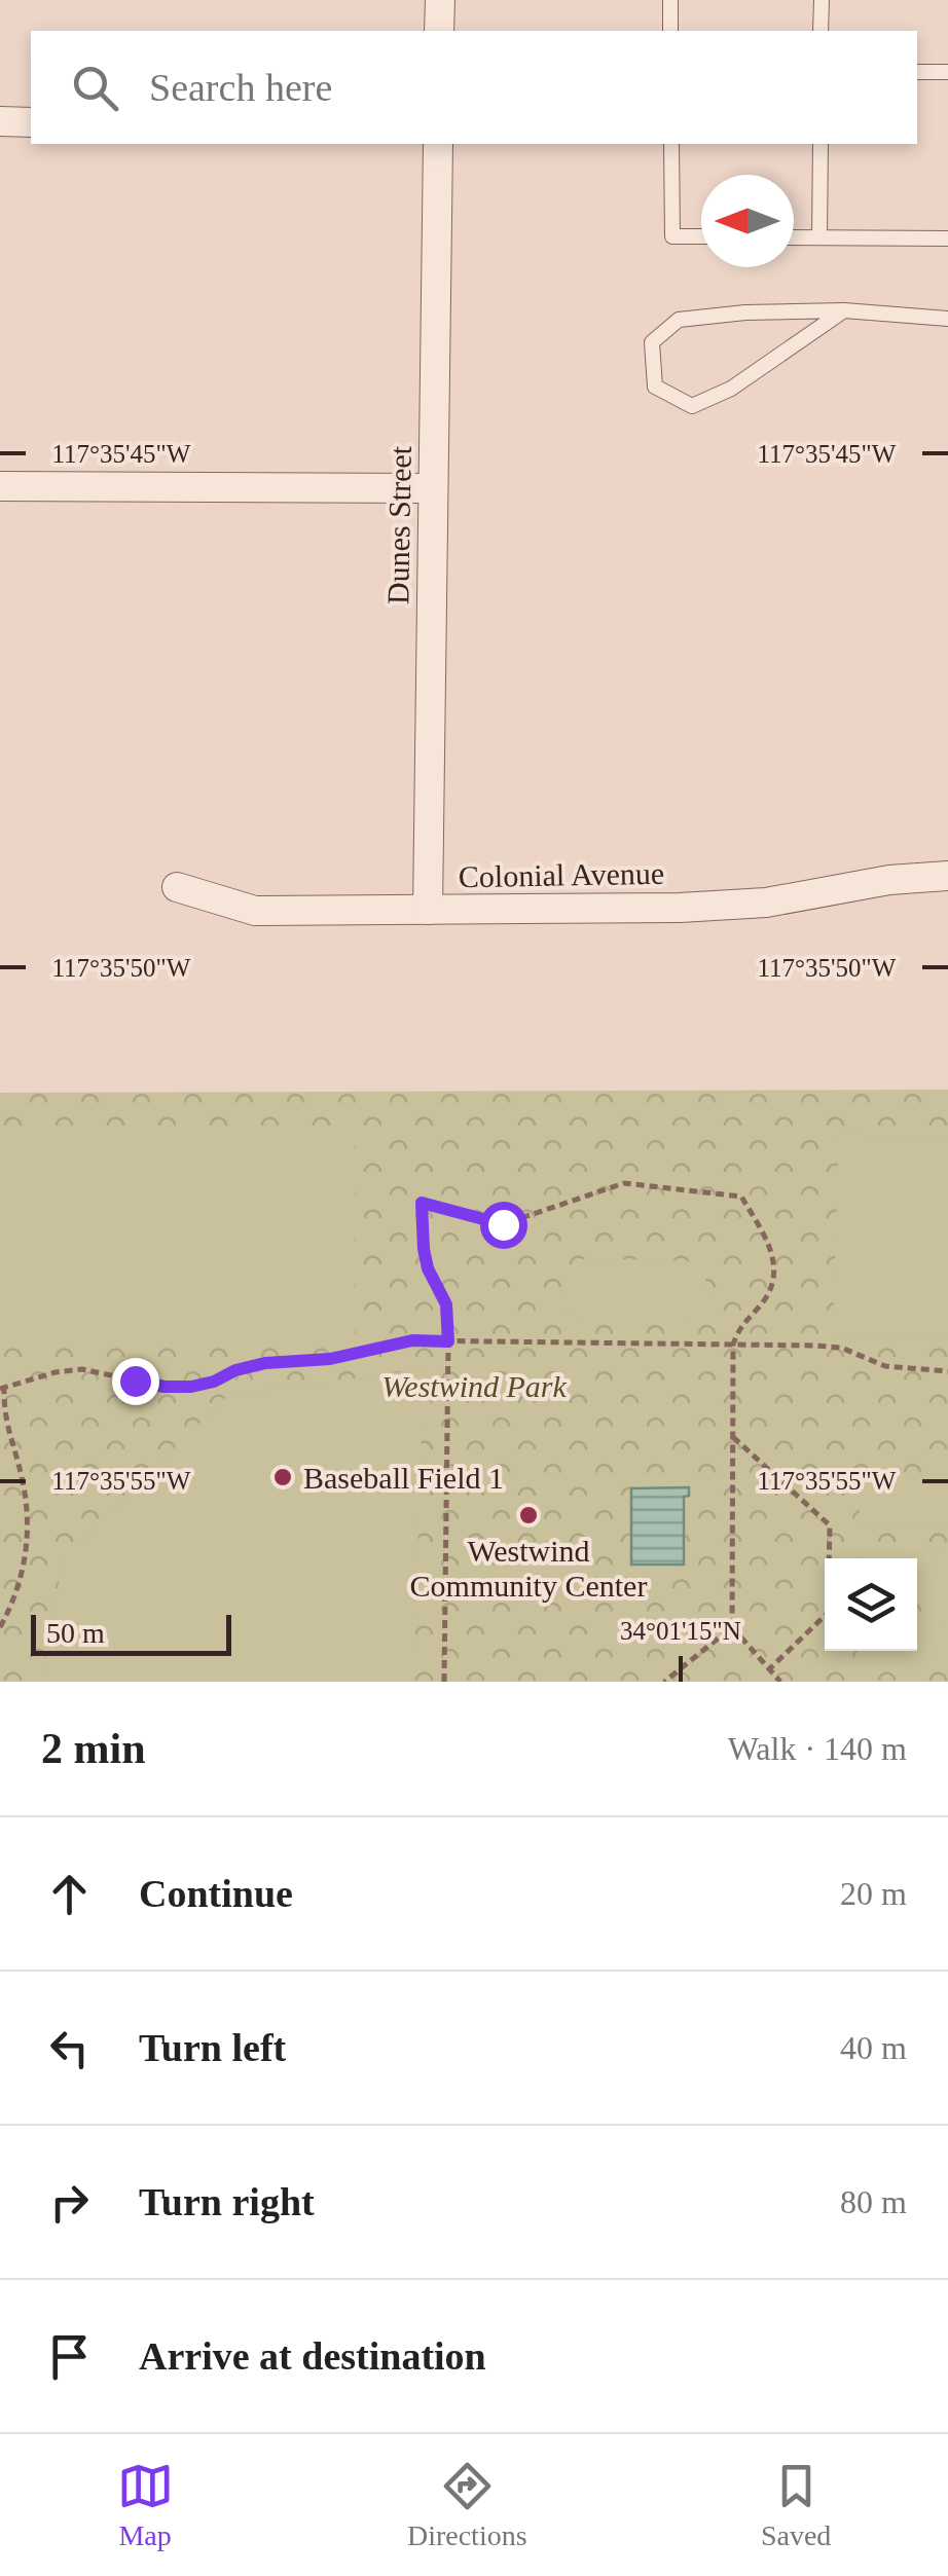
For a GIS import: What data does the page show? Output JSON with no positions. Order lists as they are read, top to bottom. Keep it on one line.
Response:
{"streets":{"street":["Dunes Street","Colonial Avenue"]},"crossings":[["Dunes Street","Colonial Avenue"]],"parks":["Westwind Park"],"places":["Baseball Field 1","Westwind Community Center"],"scale_bar":"50 m","north":"left","page":{"search":"Search here","scale":"50 m","heading":["2 min","Walk · 140 m"],"list":[["Continue","20 m"],["Turn left","40 m"],["Turn right","80 m"],"Arrive at destination"],"nav":["Map","Directions","Saved"]},"coordinates":["117°35'45\"W","117°35'50\"W","117°35'55\"W","34°01'15\"N"]}
